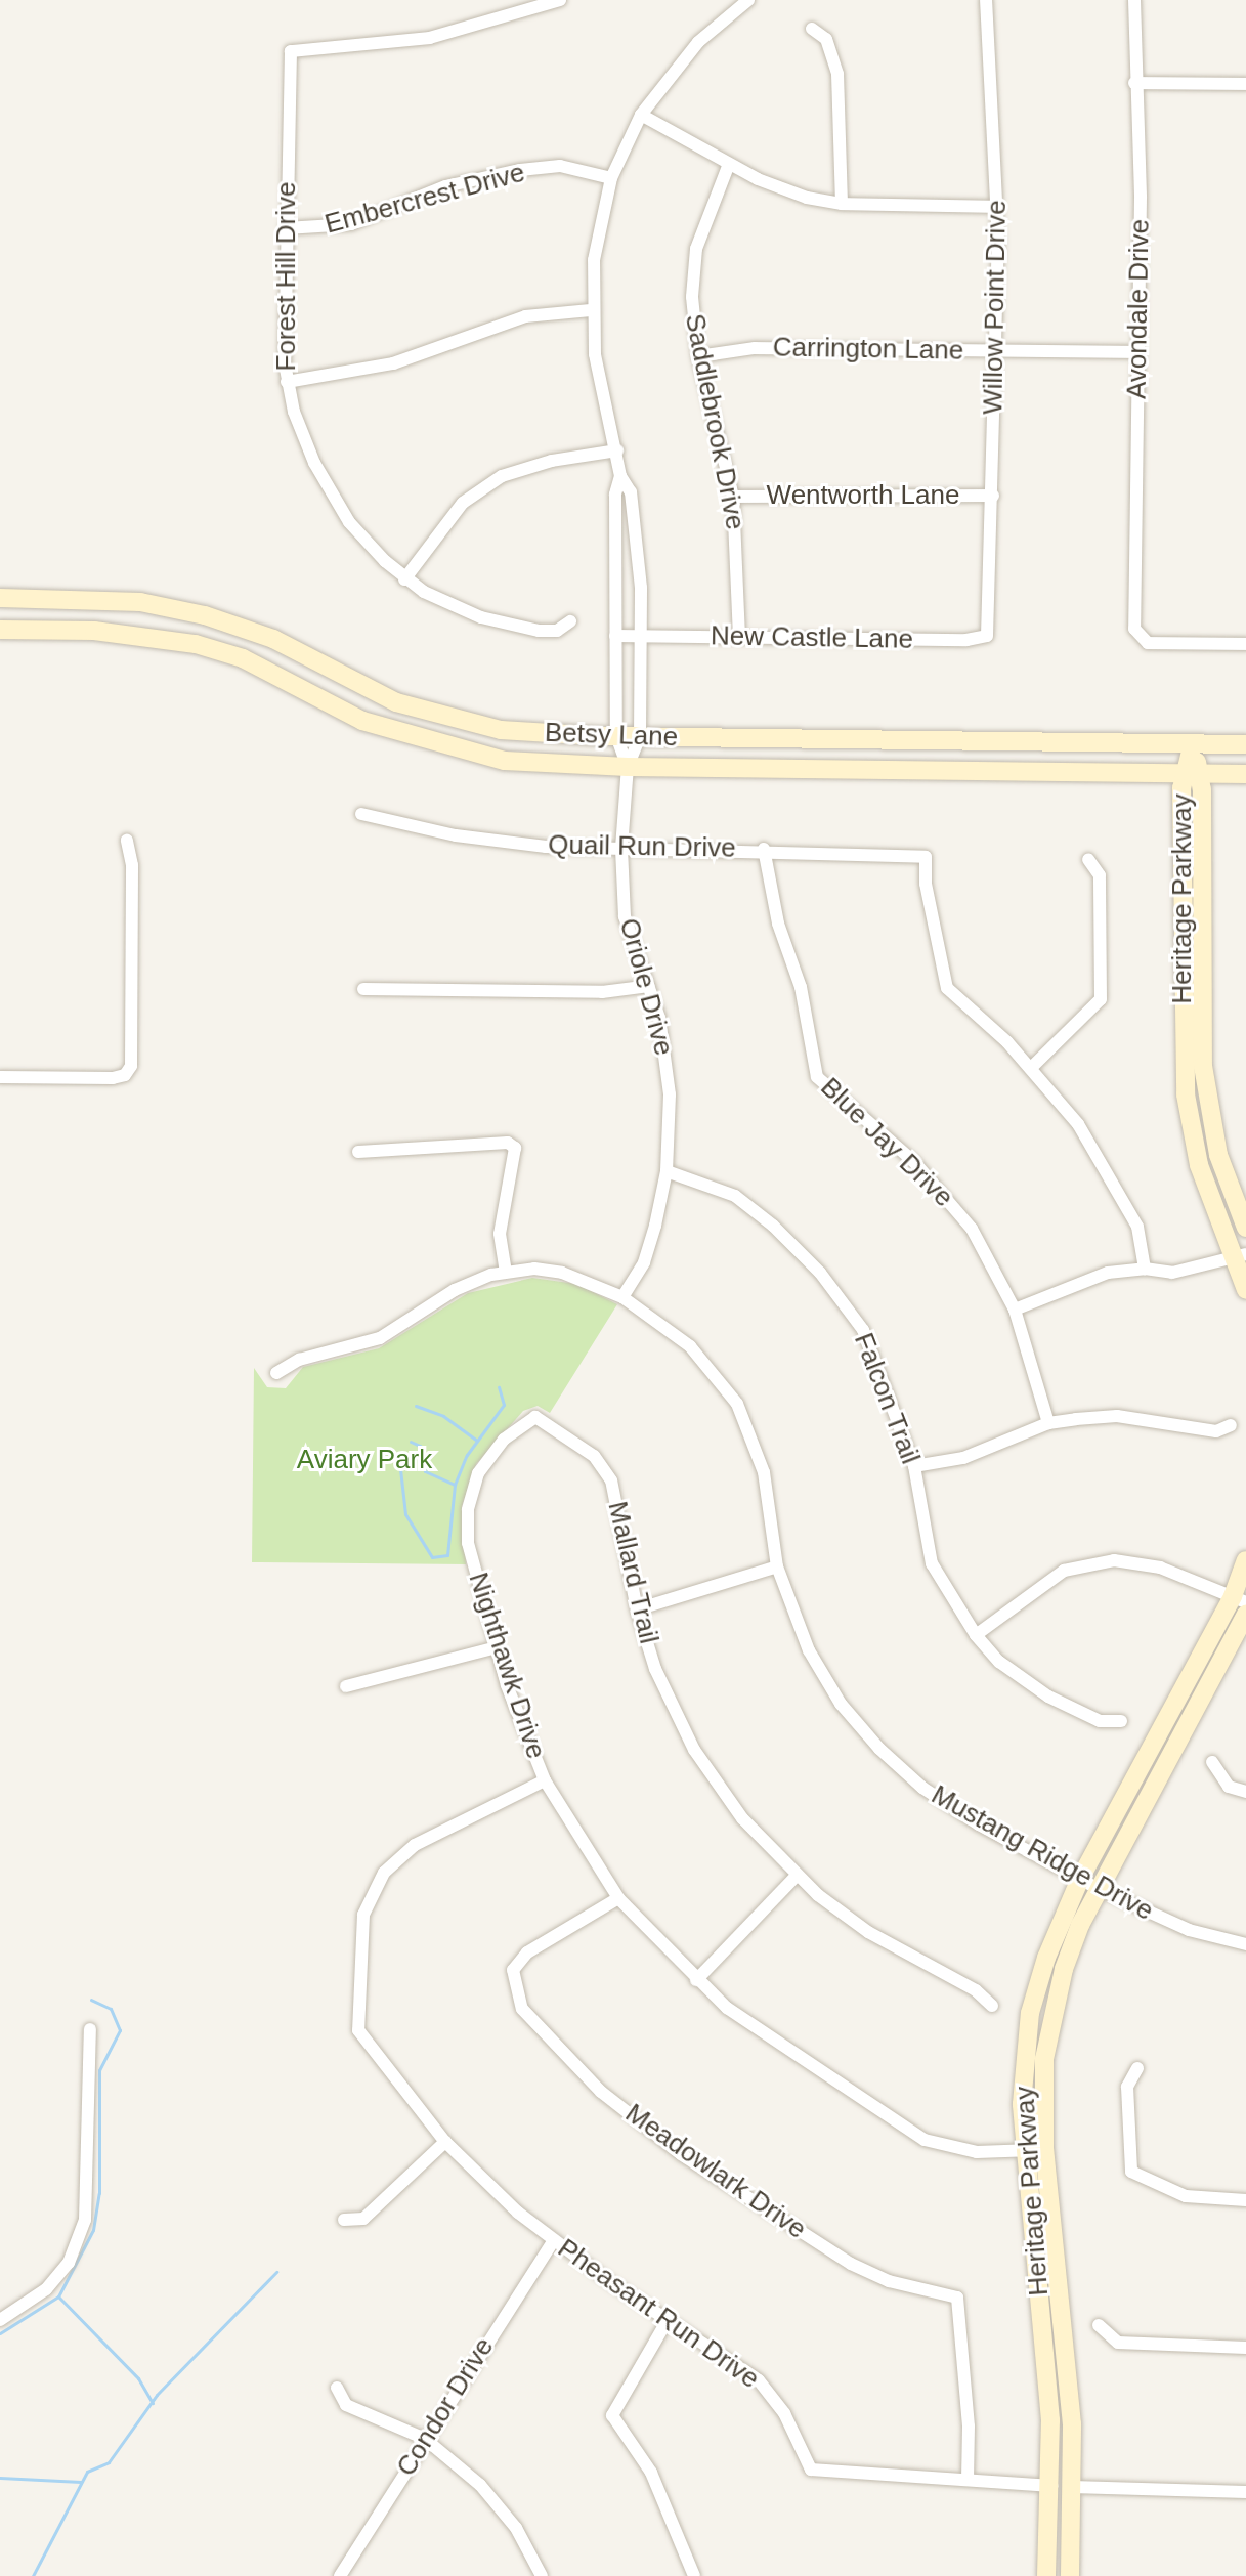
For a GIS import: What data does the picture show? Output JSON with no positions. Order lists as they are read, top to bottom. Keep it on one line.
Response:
{"streets":{"main road":["Betsy Lane","Heritage Parkway"],"street":["Embercrest Drive","Forest Hill Drive","Willow Point Drive","Avondale Drive","Carrington Lane","Saddlebrook Drive","Wentworth Lane","New Castle Lane","Quail Run Drive","Oriole Drive","Blue Jay Drive","Falcon Trail","Mallard Trail","Nighthawk Drive","Mustang Ridge Drive","Meadowlark Drive","Pheasant Run Drive","Condor Drive"]},"crossings":[["Embercrest Drive","Forest Hill Drive"],["Embercrest Drive","Oriole Drive"],["Willow Point Drive","Carrington Lane"],["Willow Point Drive","Wentworth Lane"],["Willow Point Drive","New Castle Lane"],["Avondale Drive","Carrington Lane"],["Carrington Lane","Saddlebrook Drive"],["Saddlebrook Drive","Wentworth Lane"],["Saddlebrook Drive","New Castle Lane"],["New Castle Lane","Oriole Drive"],["Betsy Lane","Heritage Parkway"],["Betsy Lane","Oriole Drive"],["Quail Run Drive","Oriole Drive"],["Quail Run Drive","Blue Jay Drive"],["Heritage Parkway","Nighthawk Drive"],["Heritage Parkway","Mustang Ridge Drive"],["Heritage Parkway","Pheasant Run Drive"],["Oriole Drive","Falcon Trail"],["Oriole Drive","Mustang Ridge Drive"],["Mallard Trail","Nighthawk Drive"],["Nighthawk Drive","Meadowlark Drive"],["Nighthawk Drive","Pheasant Run Drive"],["Meadowlark Drive","Pheasant Run Drive"],["Pheasant Run Drive","Condor Drive"]],"parks":["Aviary Park"]}
